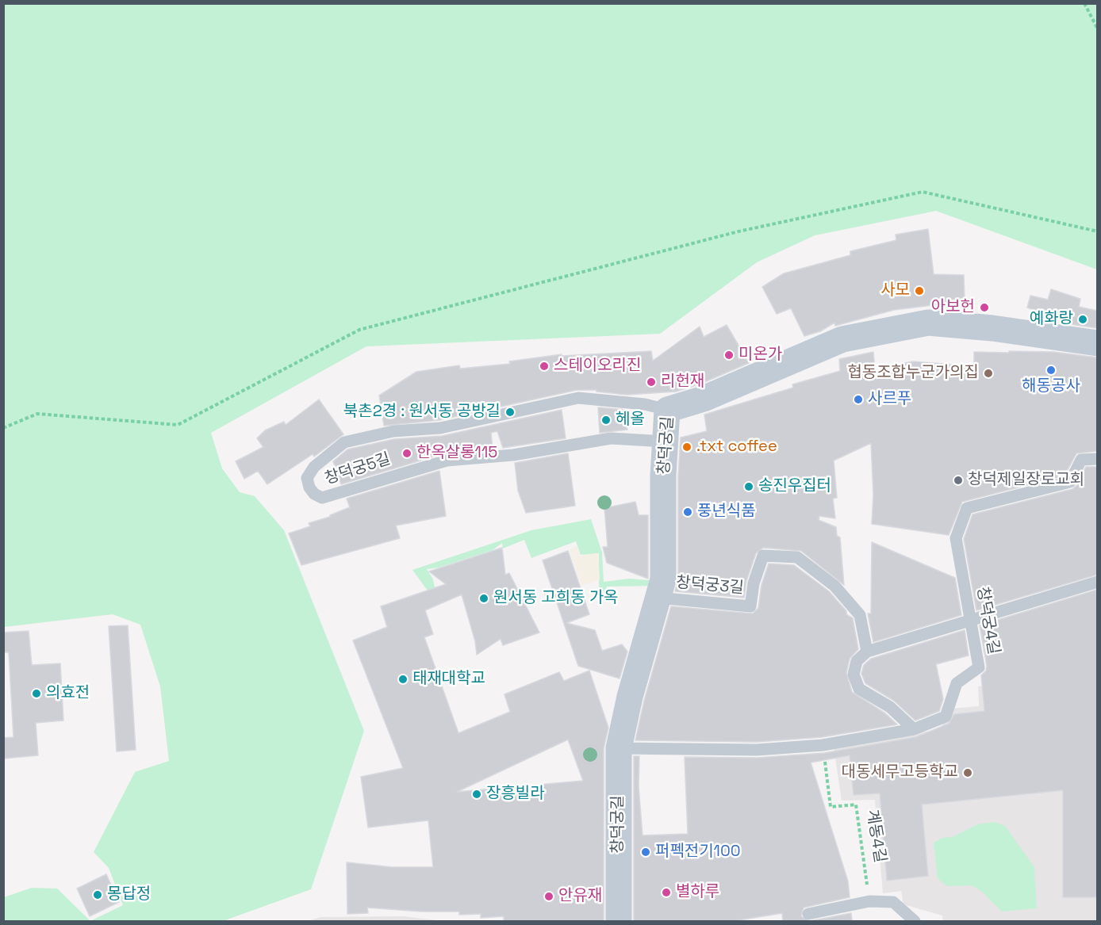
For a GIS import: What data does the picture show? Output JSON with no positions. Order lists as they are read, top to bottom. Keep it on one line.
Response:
{"streets":{"street":["창덕궁길"],"lane":["창덕궁5길","창덕궁3길","창덕궁4길"],"path":["계동4길"]},"crossings":[["창덕궁길","창덕궁5길"],["창덕궁길","창덕궁3길"],["창덕궁길","창덕궁4길"],["창덕궁4길","계동4길"]],"places":["사모","아보헌","예화랑","미온가","스테이오리진","해동공사","협동조합누군가의집","리헌재","사르푸","북촌2경 : 원서동 공방길","헤올",".txt coffee","한옥살롱115","창덕제일장로교회","송진우집터","풍년식품","원서동 고희동 가옥","태재대학교","의효전","대동세무고등학교","장흥빌라","퍼펙전기100","별하루","몽답정","안유재"]}
